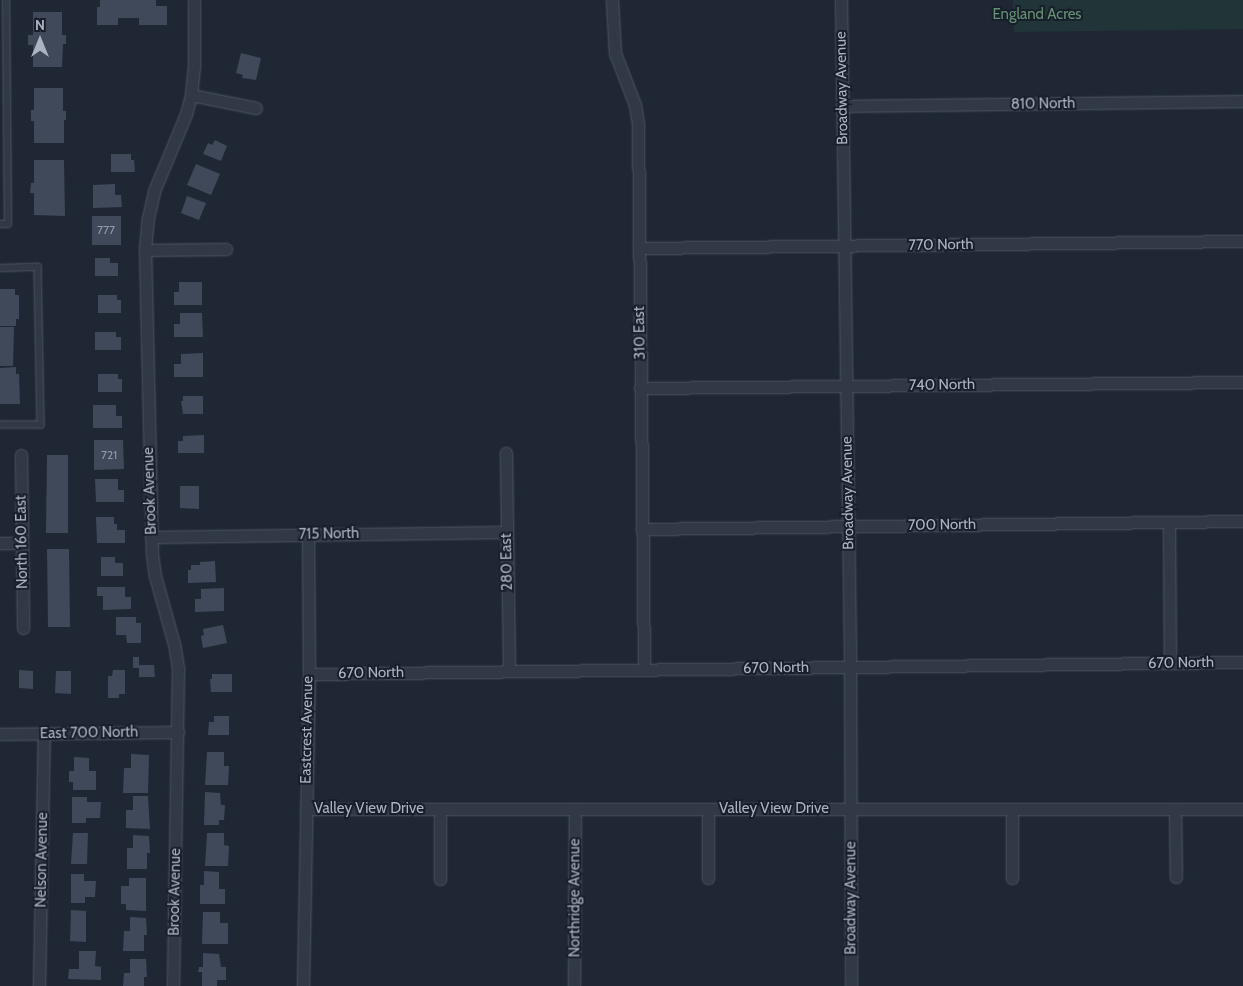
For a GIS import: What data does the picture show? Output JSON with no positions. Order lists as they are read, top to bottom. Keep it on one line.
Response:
{"streets":{"street":["Broadway Avenue","810 North","770 North","310 East","740 North","Brook Avenue","700 North","715 North","North 160 East","280 East","670 North","Eastcrest Avenue","East 700 North","Valley View Drive","Nelson Avenue","Northridge Avenue"]},"crossings":[["Broadway Avenue","810 North"],["Broadway Avenue","770 North"],["Broadway Avenue","740 North"],["Broadway Avenue","700 North"],["Broadway Avenue","670 North"],["Broadway Avenue","Valley View Drive"],["770 North","310 East"],["310 East","740 North"],["310 East","700 North"],["310 East","670 North"],["Brook Avenue","715 North"],["Brook Avenue","East 700 North"],["715 North","280 East"],["715 North","Eastcrest Avenue"],["280 East","670 North"],["670 North","Eastcrest Avenue"],["Eastcrest Avenue","Valley View Drive"],["East 700 North","Nelson Avenue"],["Valley View Drive","Northridge Avenue"]],"parks":["England Acres"],"house_numbers":["777","721"],"north":"top"}
